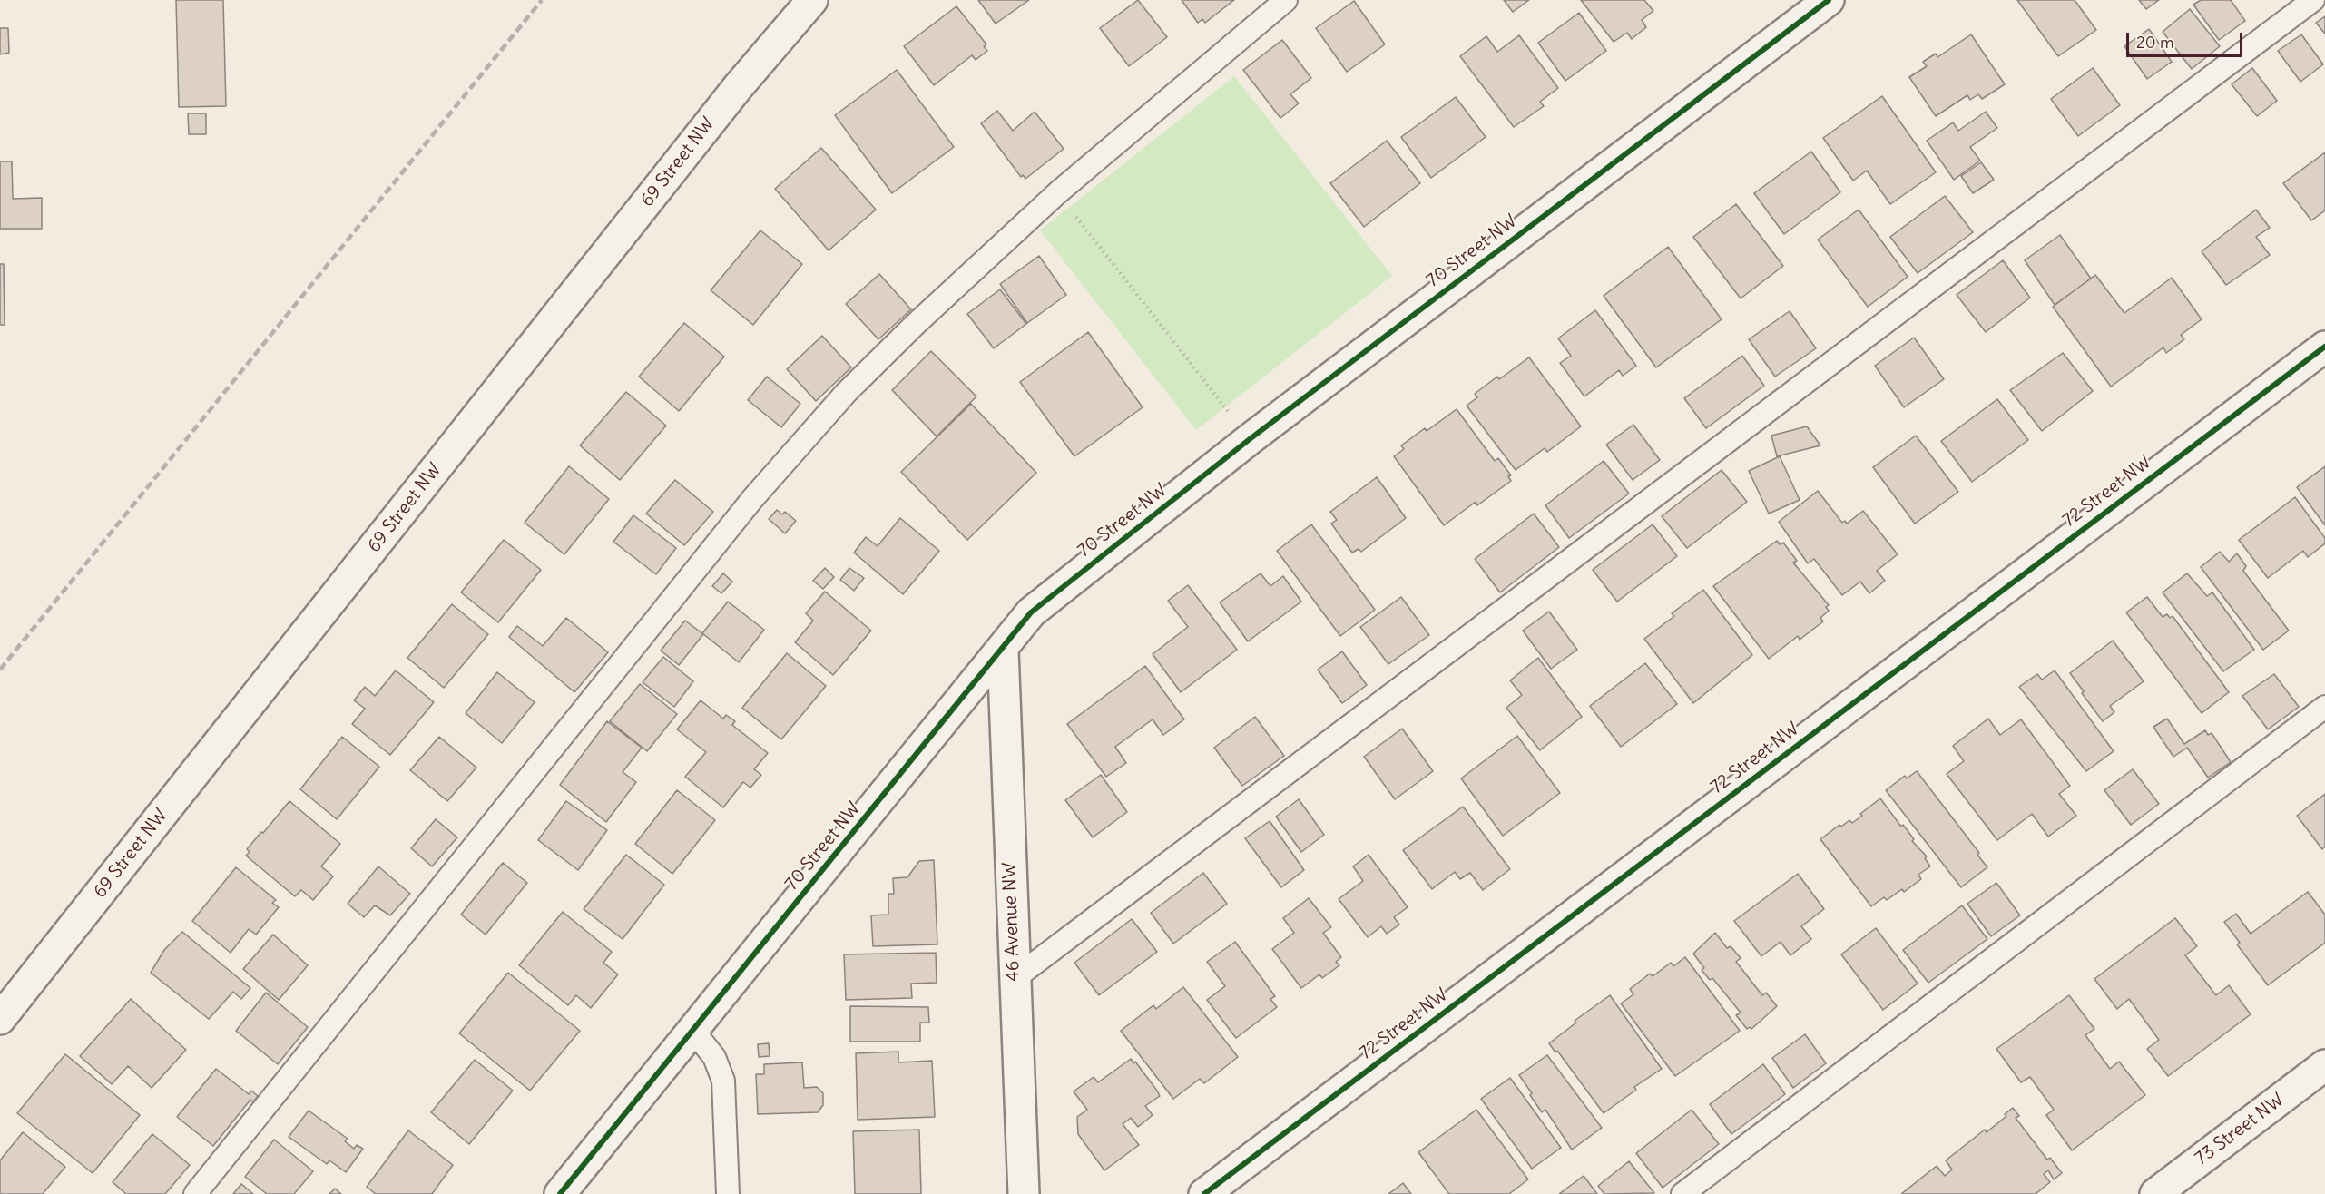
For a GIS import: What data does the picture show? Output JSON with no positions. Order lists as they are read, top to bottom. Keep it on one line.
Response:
{"streets":{"street":["69 Street NW","70 Street NW","72 Street NW","46 Avenue NW","73 Street NW"]},"crossings":[["70 Street NW","46 Avenue NW"]],"scale_bar":"20 m"}
